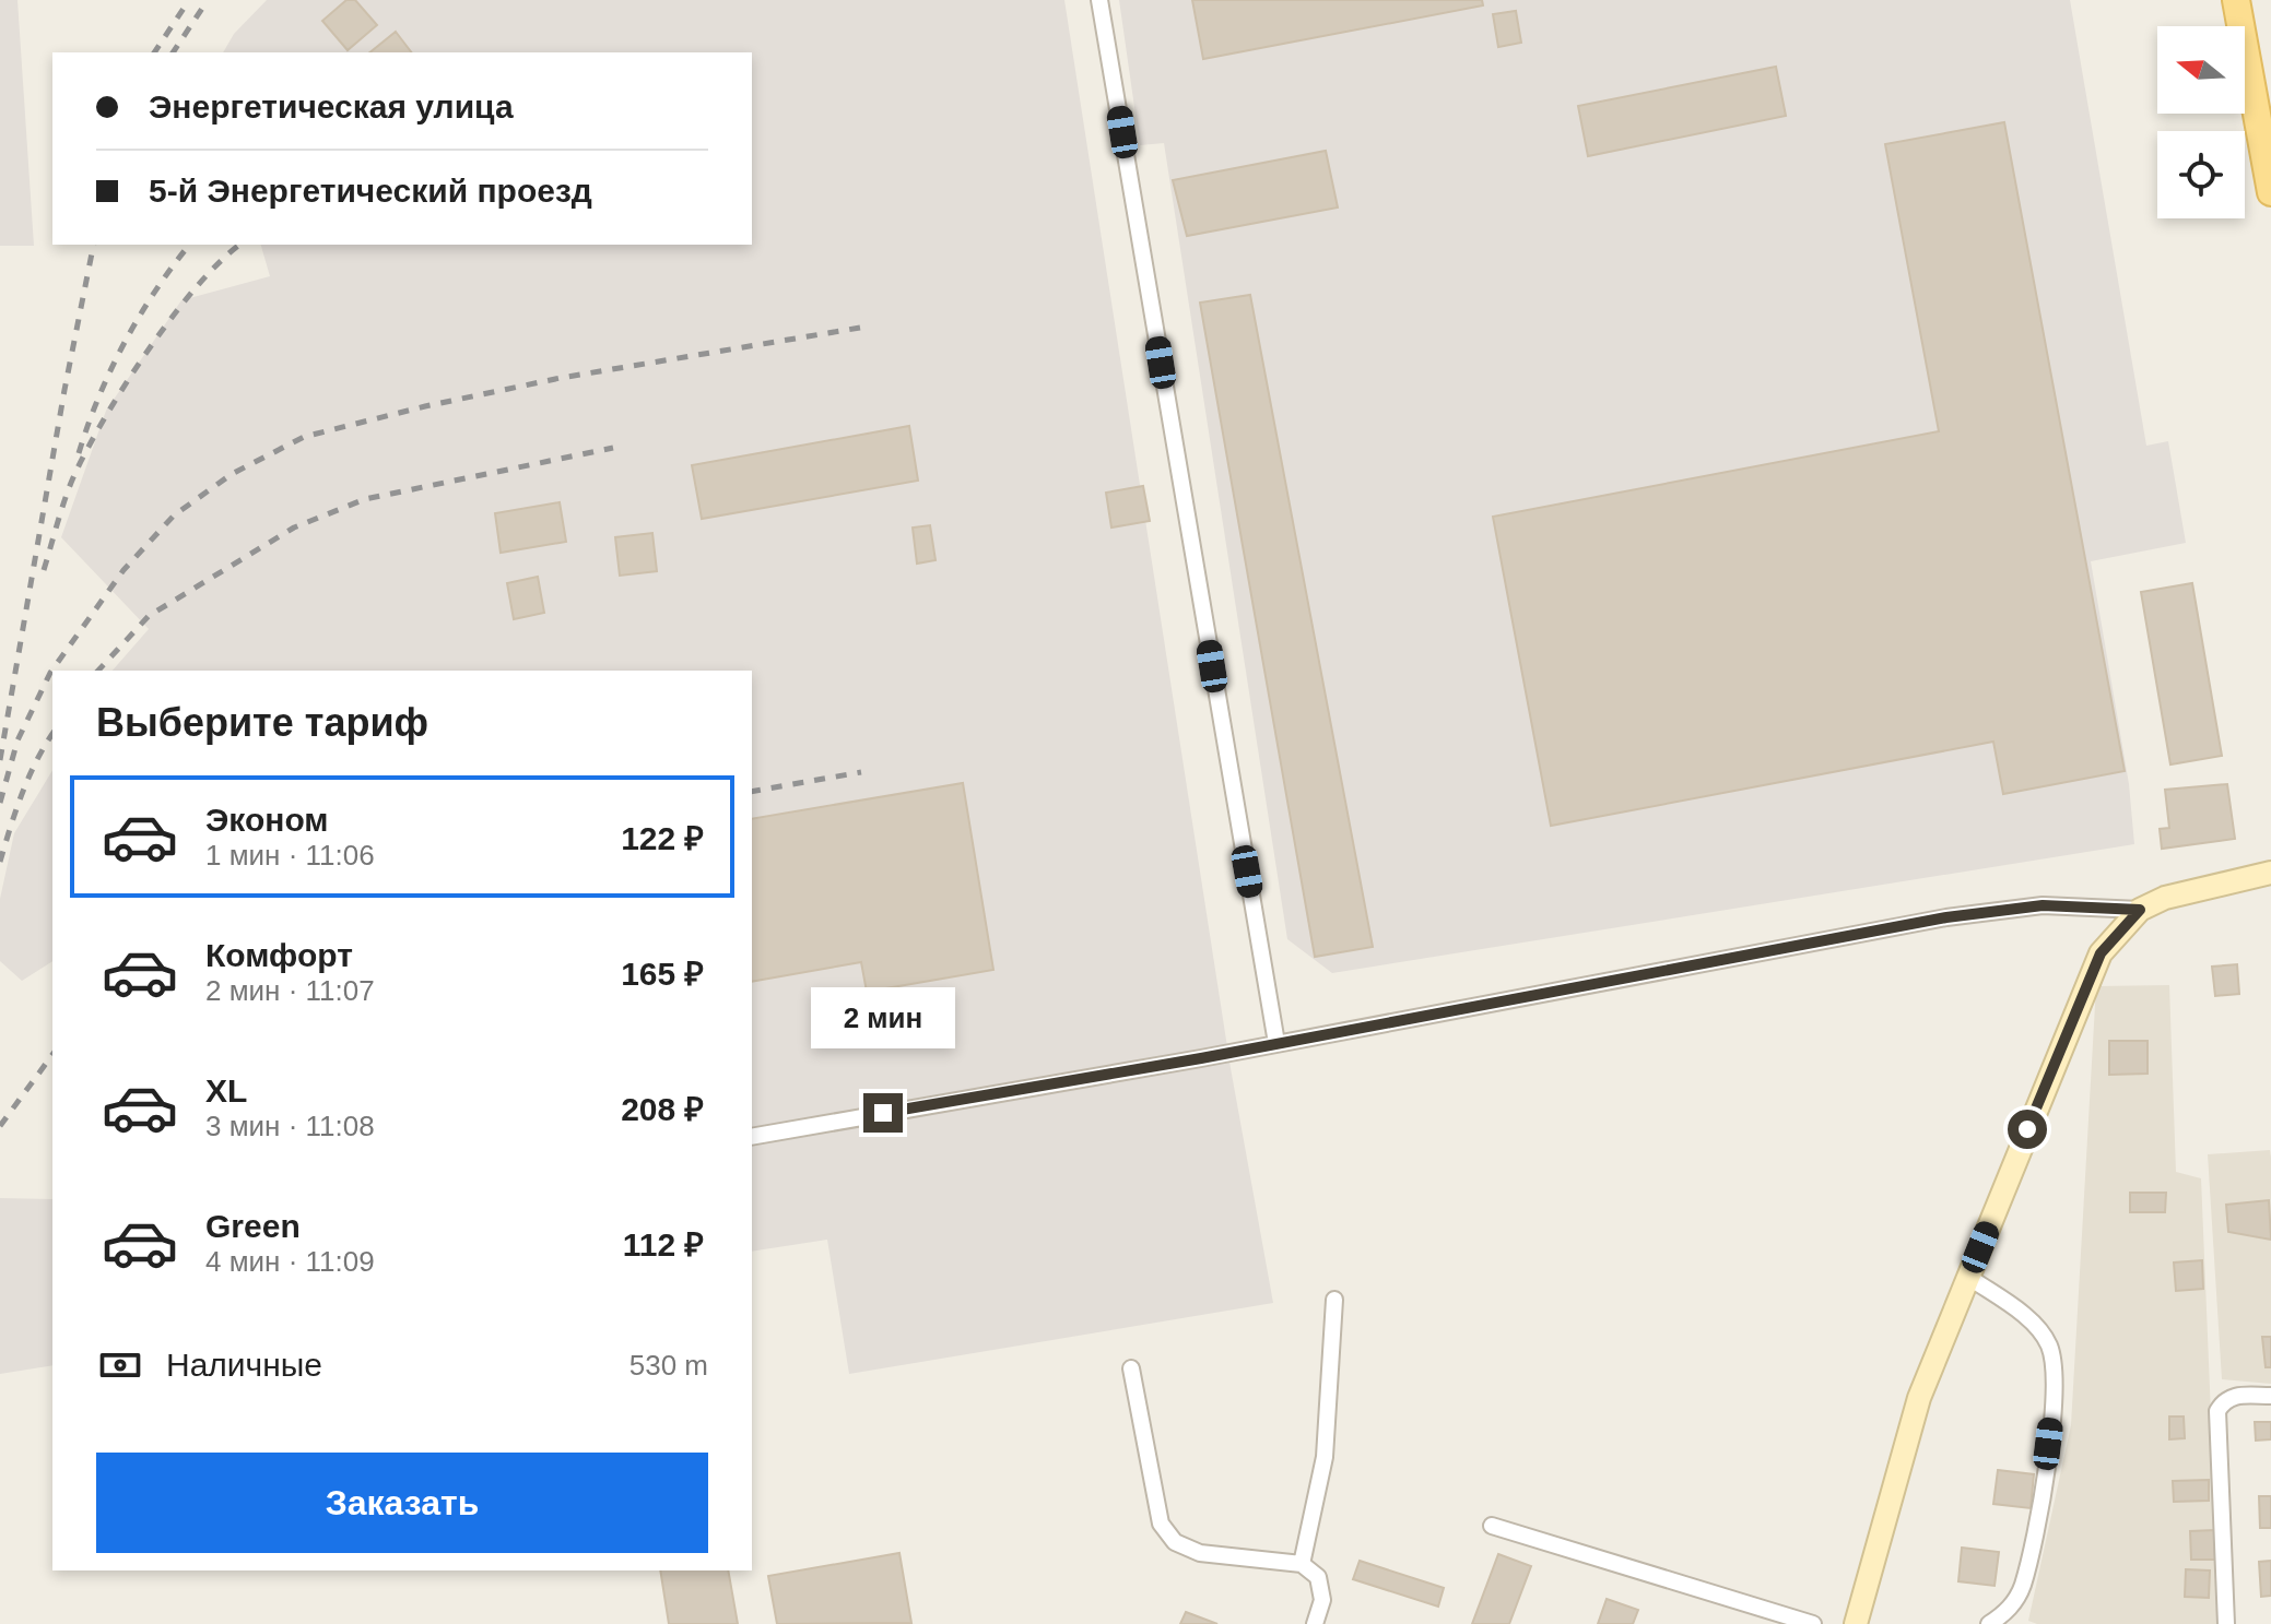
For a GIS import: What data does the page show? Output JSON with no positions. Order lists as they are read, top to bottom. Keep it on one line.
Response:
{"north":"left","page":{"banner":["Энергетическая улица","5-й Энергетический проезд"],"heading":"Выберите тариф","list":[{"name":"Эконом","note":"1 мин · 11:06","value":"122 ₽"},{"name":"Комфорт","note":"2 мин · 11:07","value":"165 ₽"},{"name":"XL","note":"3 мин · 11:08","value":"208 ₽"},{"name":"Green","note":"4 мин · 11:09","value":"112 ₽"}],"bubble":"2 мин","pay":["Наличные","530 m"],"buttons":"Заказать"}}
